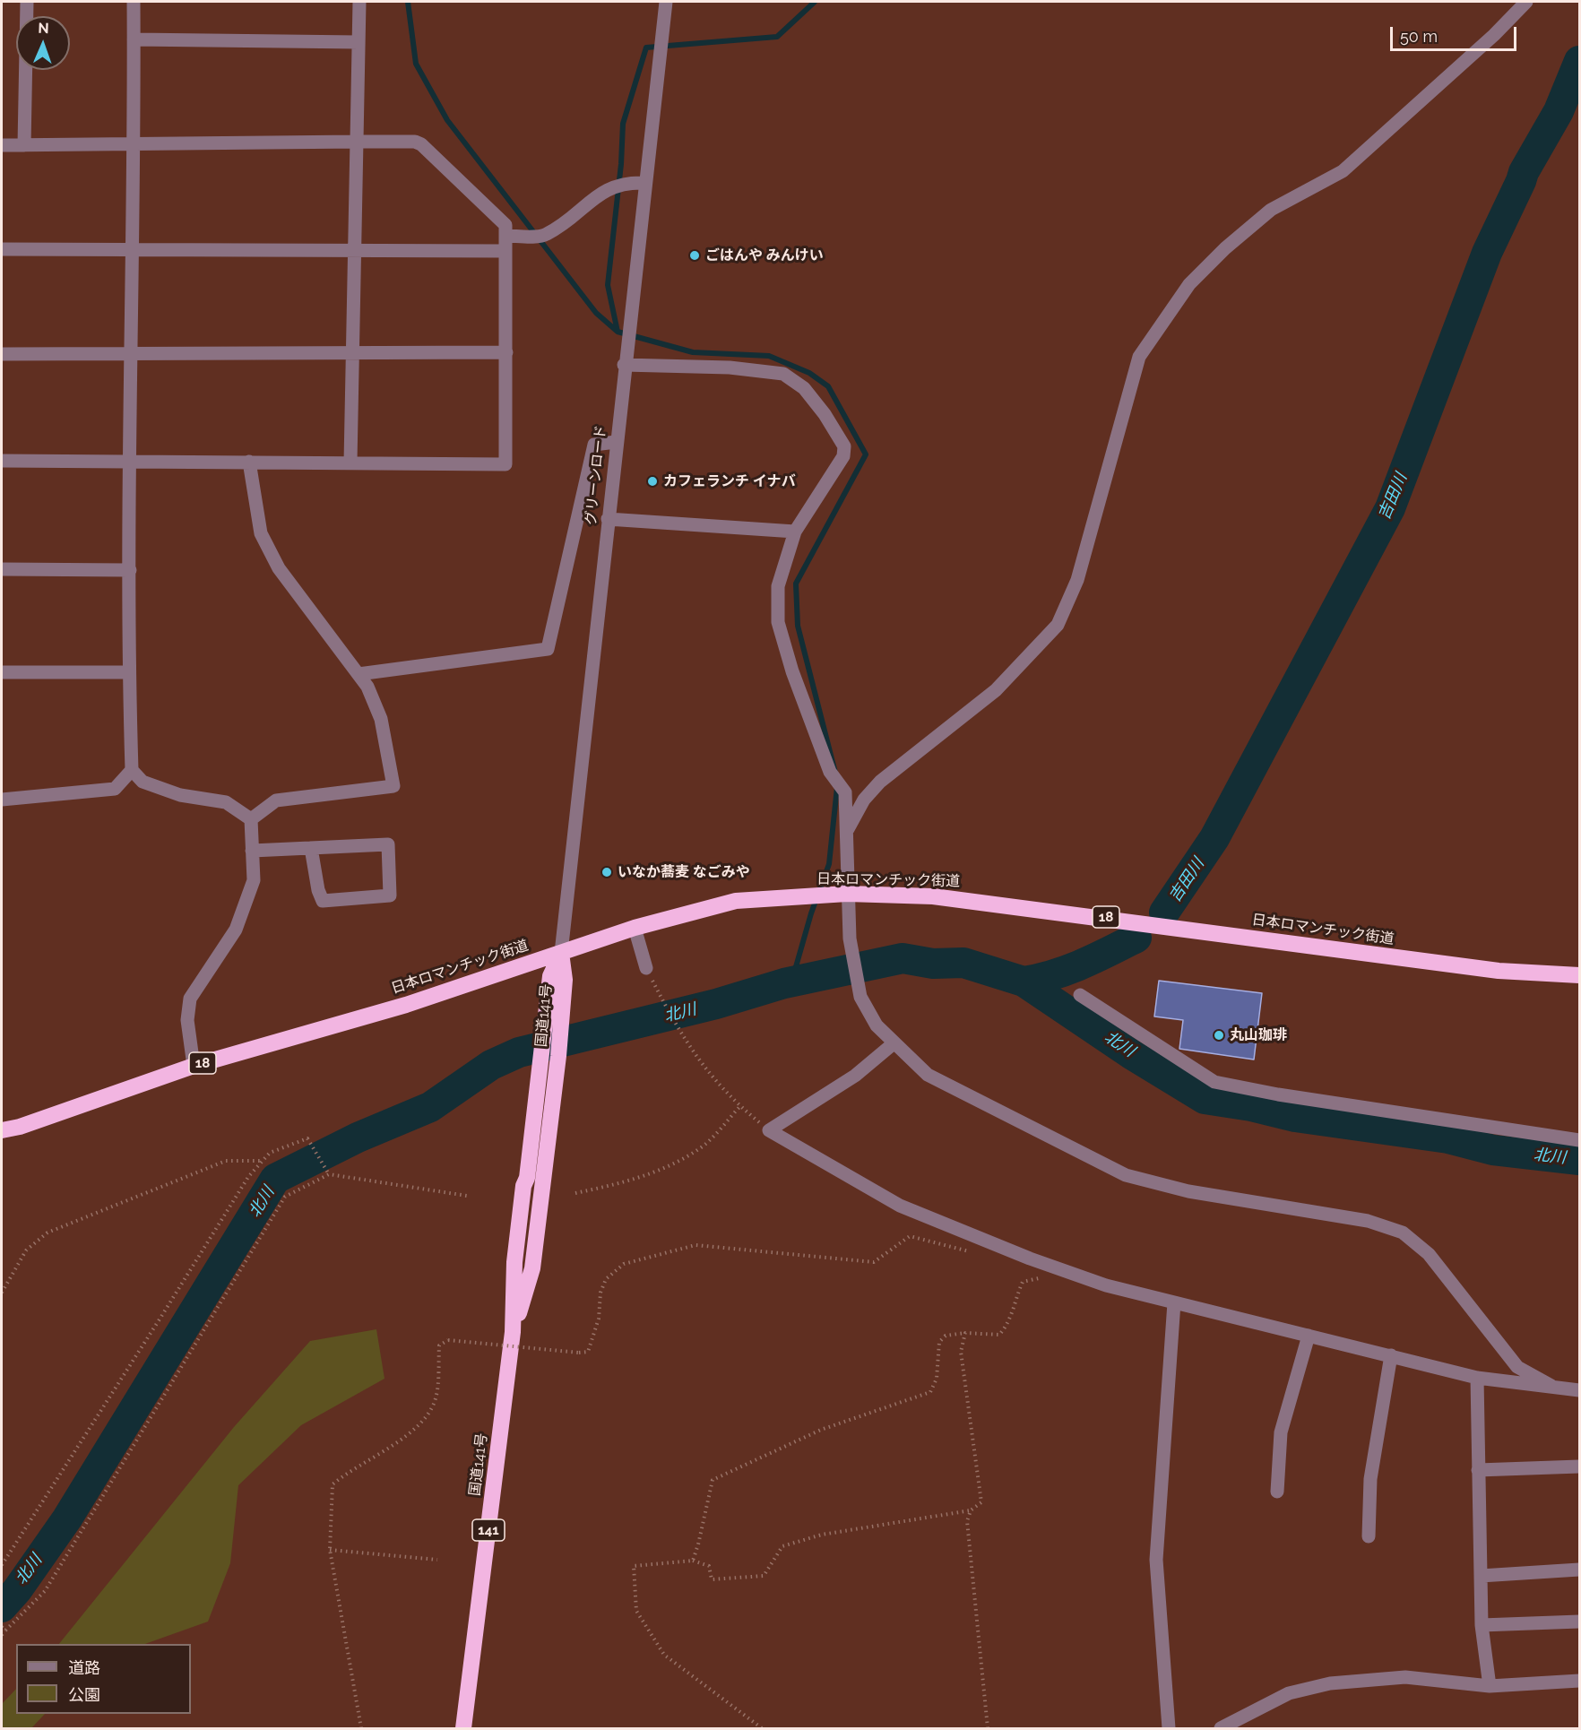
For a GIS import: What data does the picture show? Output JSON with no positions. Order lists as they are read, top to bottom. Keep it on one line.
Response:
{"streets":{"highway":["日本ロマンチック街道","18","国道141号","141"],"street":["グリーンロード"]},"crossings":[["グリーンロード","日本ロマンチック街道"],["グリーンロード","国道141号"],["日本ロマンチック街道","国道141号"]],"water":["吉田川","北川"],"places":["ごはんや みんけい","カフェランチ イナバ","いなか蕎麦 なごみや","丸山珈琲"],"legend":["道路","公園"],"scale_bar":"50 m","north":"top"}
